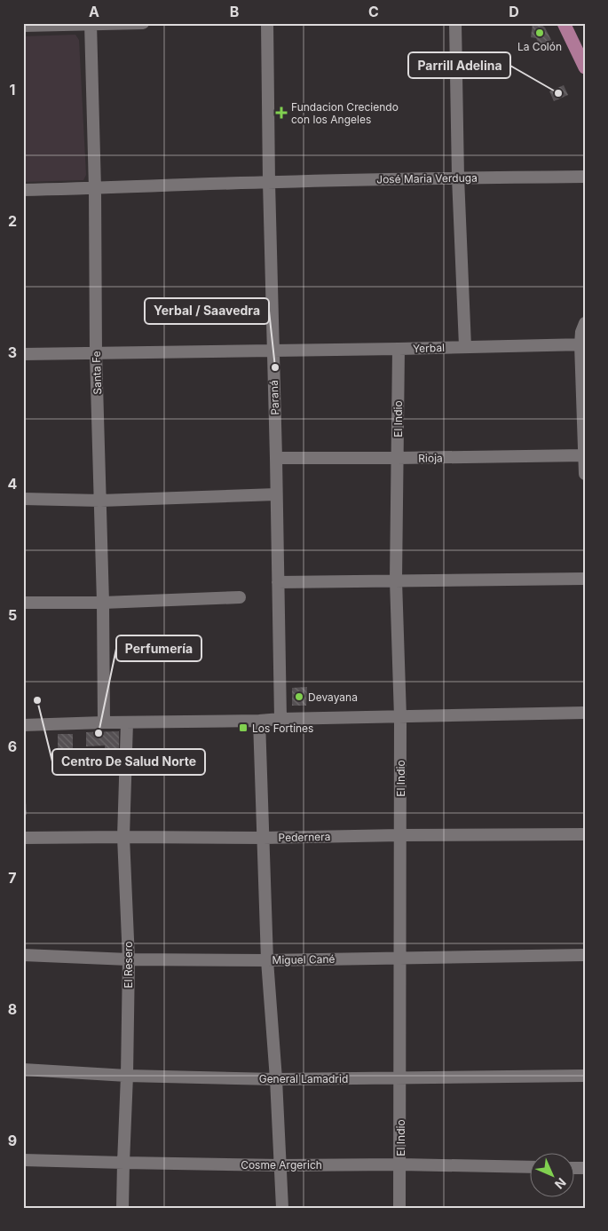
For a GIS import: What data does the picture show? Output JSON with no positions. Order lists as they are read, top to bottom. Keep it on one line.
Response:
{"streets":{"street":["José Maria Verduga","Yerbal","Santa Fe","Paraná","El Indio","Rioja","Pedernera","Miguel Cané","El Resero","General Lamadrid","Cosme Argerich"]},"crossings":[["José Maria Verduga","Santa Fe"],["José Maria Verduga","Paraná"],["Yerbal","Santa Fe"],["Yerbal","Paraná"],["Yerbal","El Indio"],["Paraná","Rioja"],["El Indio","Rioja"],["El Indio","Pedernera"],["El Indio","Miguel Cané"],["El Indio","General Lamadrid"],["El Indio","Cosme Argerich"],["Pedernera","El Resero"],["Miguel Cané","El Resero"],["El Resero","General Lamadrid"],["El Resero","Cosme Argerich"]],"places":{"other":["La Colón","Parrill Adelina","Yerbal / Saavedra","Devayana","Centro De Salud Norte","Perfumería"],"health":["Fundacion Creciendo con los Angeles"],"transit":["Los Fortines"]},"north":"bottom right","grid":{"columns":["A","B","C","D"],"rows":["1","2","3","4","5","6","7","8","9"]}}
